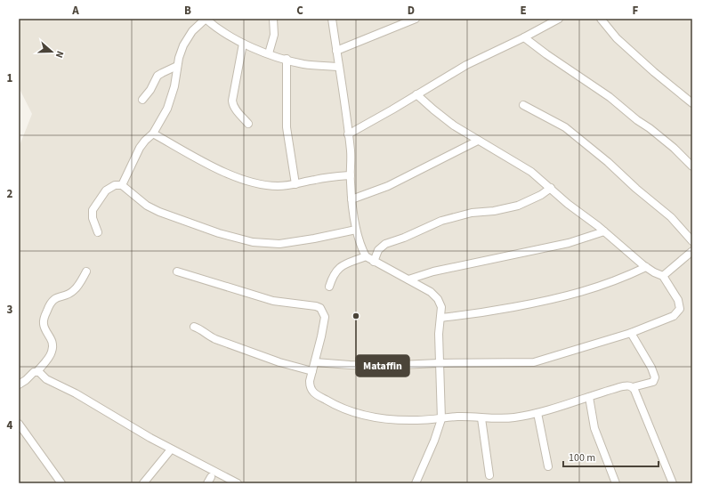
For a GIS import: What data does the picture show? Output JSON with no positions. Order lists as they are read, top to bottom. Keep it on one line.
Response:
{"places":["Mataffin"],"scale_bar":"100 m","north":"right","grid":{"columns":["A","B","C","D","E","F"],"rows":["1","2","3","4"]}}
